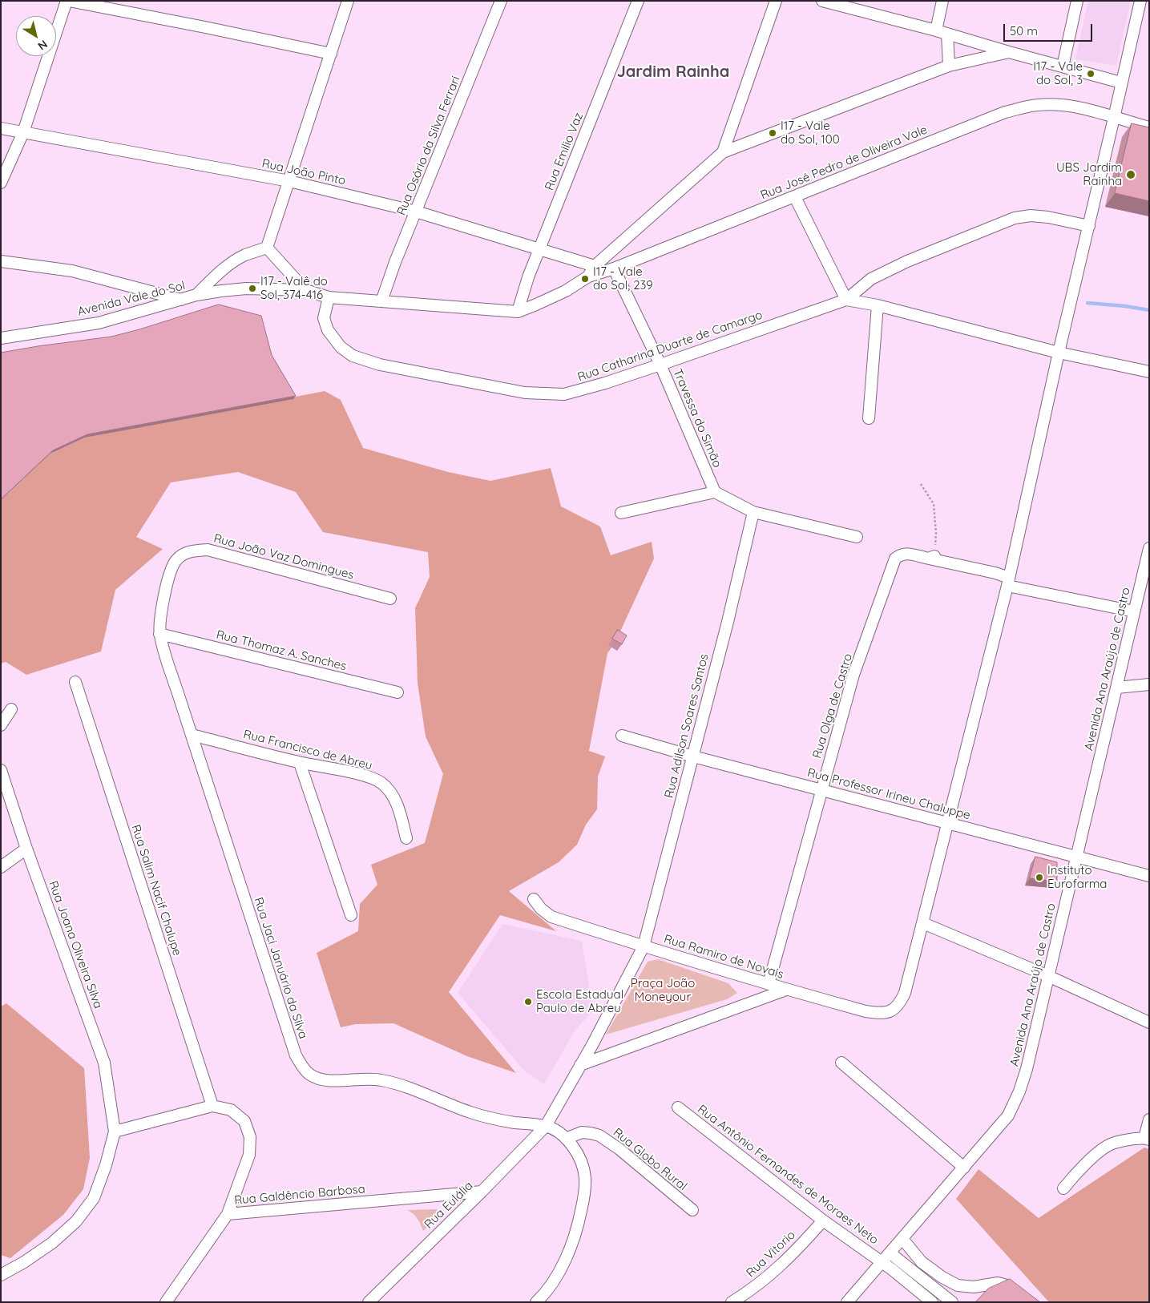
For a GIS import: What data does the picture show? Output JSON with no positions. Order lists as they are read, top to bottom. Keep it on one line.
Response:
{"streets":{"street":["Rua Osório da Silva Ferrari","Rua Emilio Vaz","Rua José Pedro de Oliveira Vale","Rua João Pinto","Avenida Vale do Sol","Rua Catharina Duarte de Camargo","Travessa do Simão","Rua João Vaz Domingues","Rua Thomaz A. Sanches","Avenida Ana Araújo de Castro","Rua Olga de Castro","Rua Adilson Soares Santos","Rua Francisco de Abreu","Rua Professor Irineu Chaluppe","Rua Salim Nacif Chalupe","Rua Joana Oliveira Silva","Rua Ramiro de Novais","Rua Jaci Januário da Silva","Rua Globo Rural","Rua Antônio Fernandes de Moraes Neto","Rua Galdêncio Barbosa","Rua Eulália","Rua Vitorio"]},"crossings":[["Rua Osório da Silva Ferrari","Rua João Pinto"],["Rua Emilio Vaz","Rua João Pinto"],["Rua José Pedro de Oliveira Vale","Travessa do Simão"],["Rua Catharina Duarte de Camargo","Travessa do Simão"],["Rua João Vaz Domingues","Rua Thomaz A. Sanches"],["Rua João Vaz Domingues","Rua Jaci Januário da Silva"],["Rua Thomaz A. Sanches","Rua Jaci Januário da Silva"],["Avenida Ana Araújo de Castro","Rua Professor Irineu Chaluppe"],["Avenida Ana Araújo de Castro","Rua Antônio Fernandes de Moraes Neto"],["Rua Olga de Castro","Rua Professor Irineu Chaluppe"],["Rua Olga de Castro","Rua Ramiro de Novais"],["Rua Adilson Soares Santos","Rua Professor Irineu Chaluppe"],["Rua Adilson Soares Santos","Rua Ramiro de Novais"],["Rua Adilson Soares Santos","Rua Eulália"],["Rua Francisco de Abreu","Rua Jaci Januário da Silva"],["Rua Jaci Januário da Silva","Rua Eulália"],["Rua Antônio Fernandes de Moraes Neto","Rua Vitorio"],["Rua Galdêncio Barbosa","Rua Eulália"]],"districts":["Jardim Rainha"],"parks":["Praça João Moneyour"],"places":["I17 - Vale do Sol, 3","I17 - Vale do Sol, 100","UBS Jardim Rainha","I17 - Vale do Sol, 239","I17 - Valê do Sol, 374-416","Instituto Eurofarma","Escola Estadual Paulo de Abreu"],"scale_bar":"50 m","north":"bottom right"}
